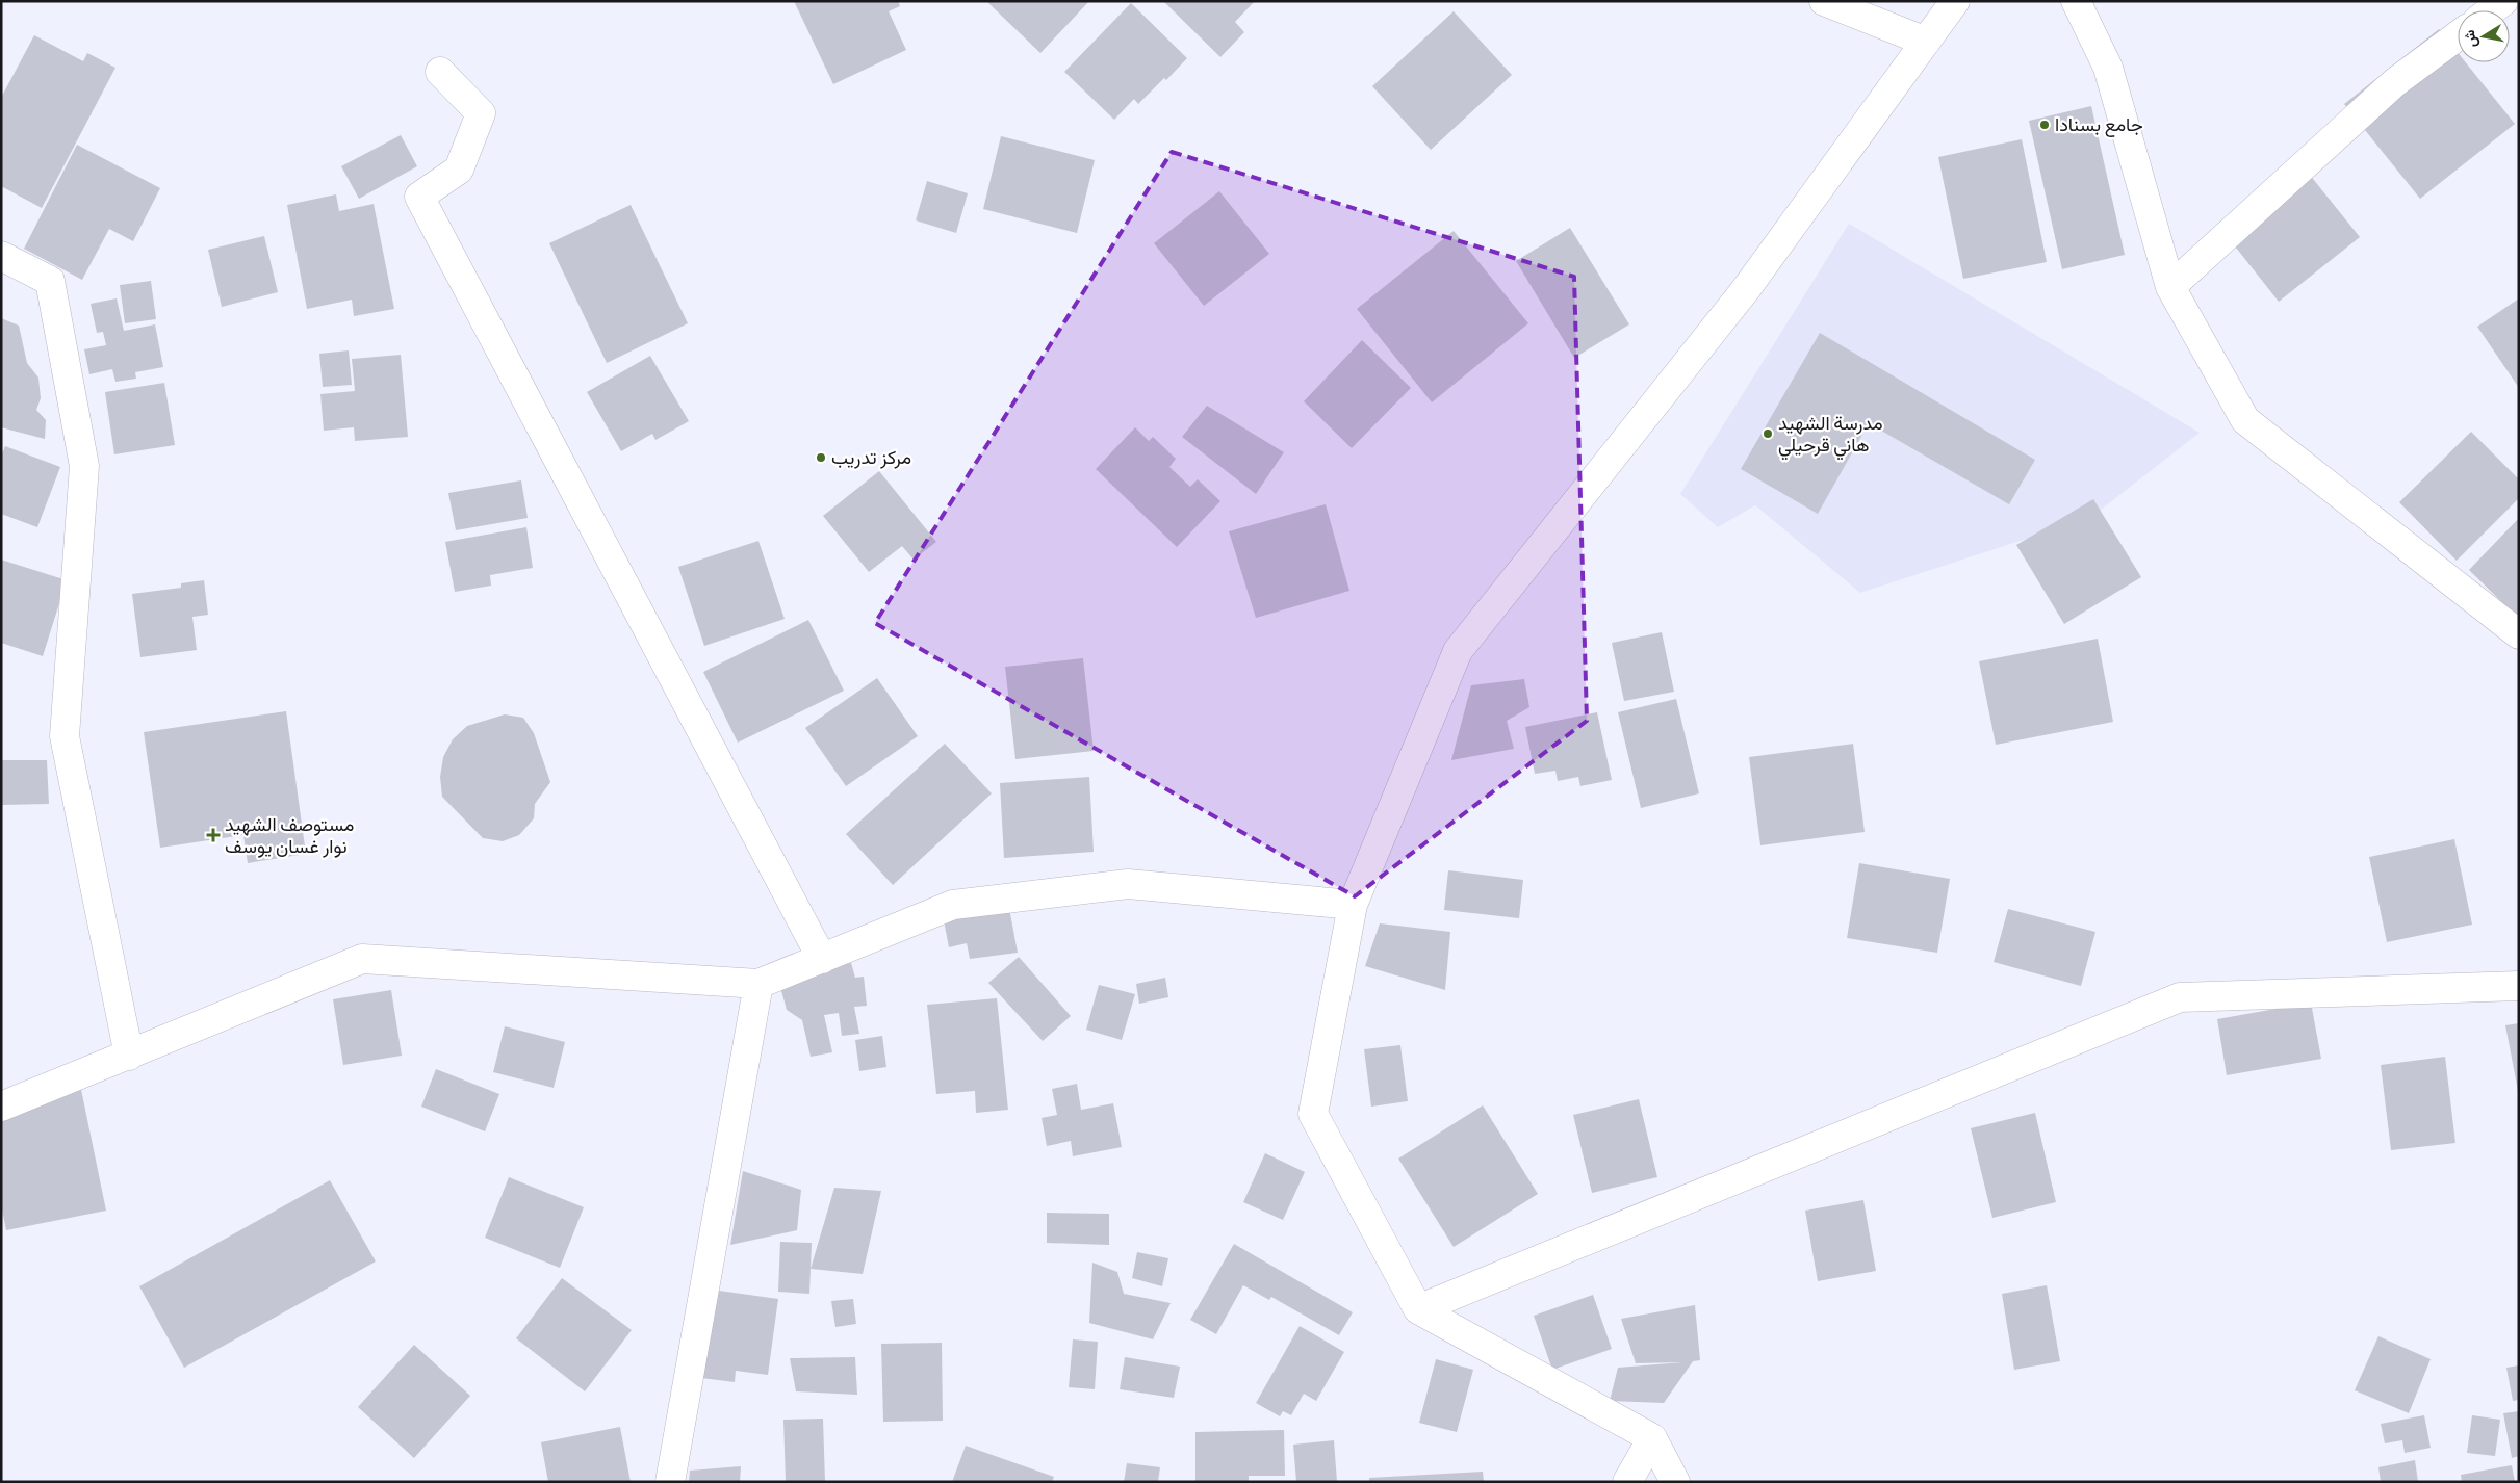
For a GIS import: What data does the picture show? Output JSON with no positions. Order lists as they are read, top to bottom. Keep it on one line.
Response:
{"places":{"other":["جامع بسنادا","مدرسة الشهيد هاني قرحيلي","مركز تدريب"],"health":["مستوصف الشهيد نوار غسان يوسف"]},"north":"left"}
